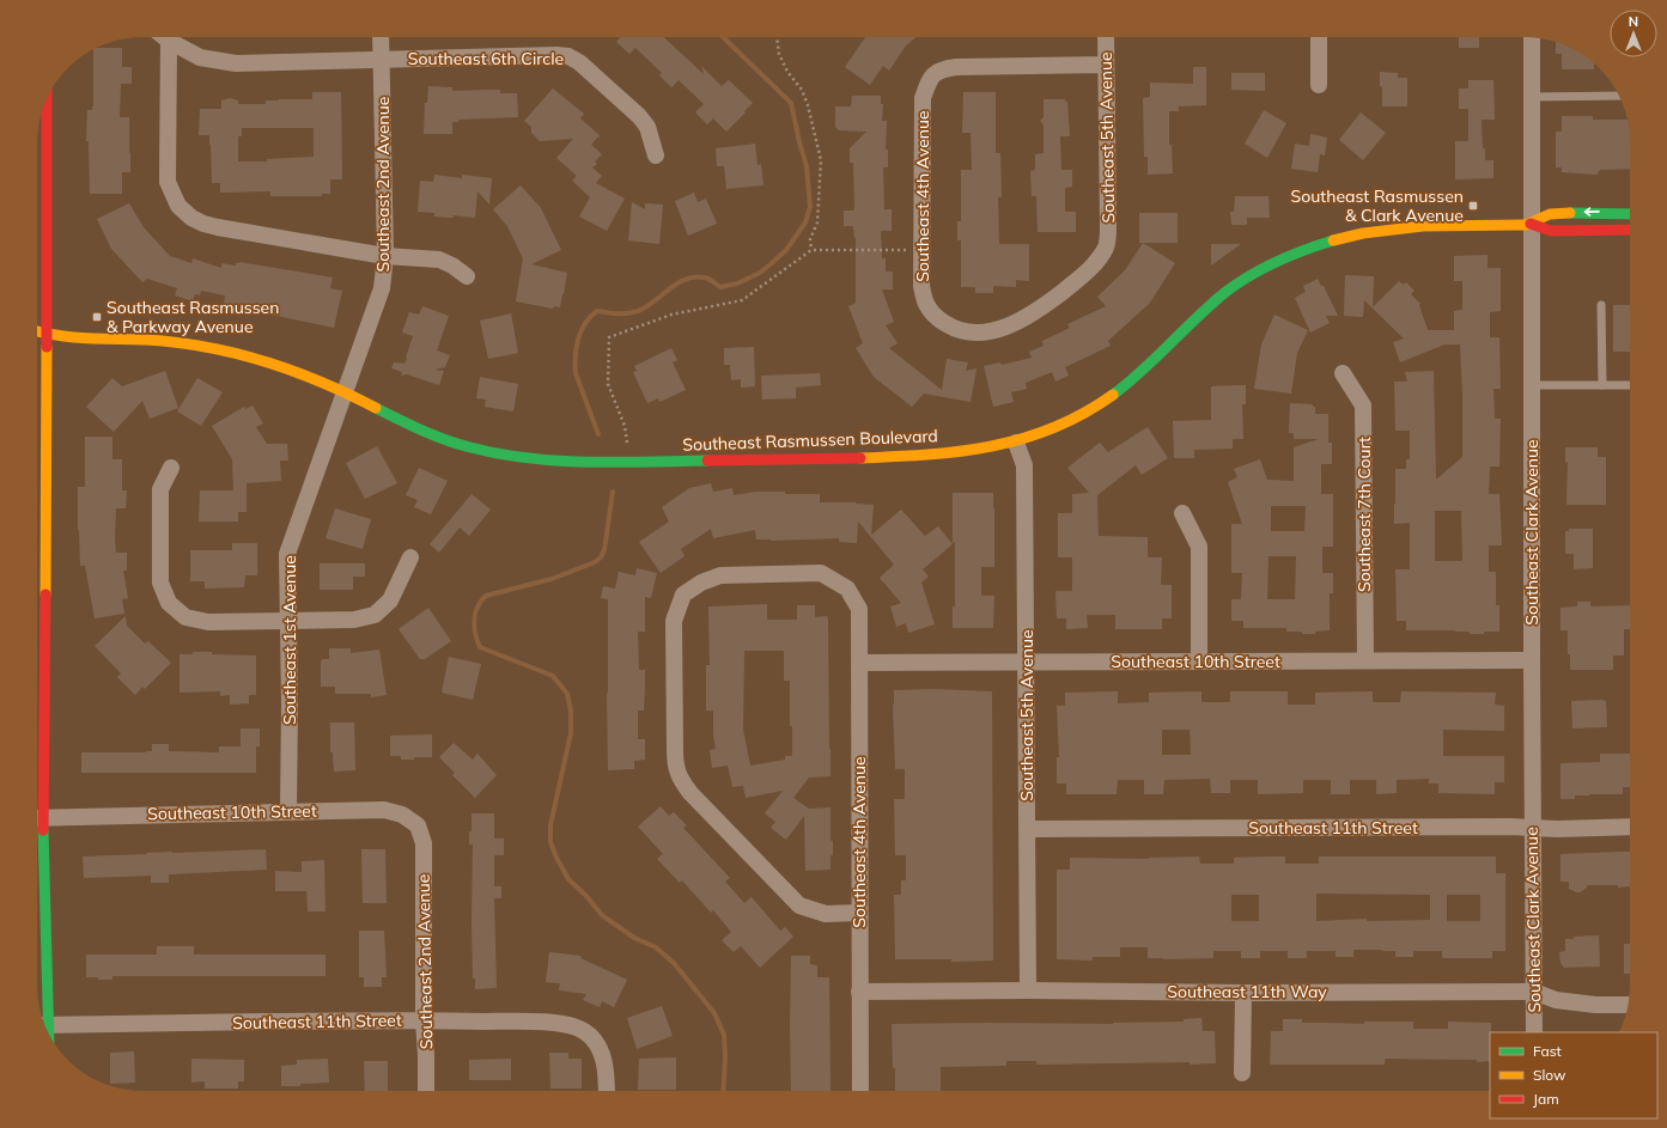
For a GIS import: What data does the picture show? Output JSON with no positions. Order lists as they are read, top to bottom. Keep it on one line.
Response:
{"streets":{"street":["Southeast 6th Circle","Southeast 5th Avenue","Southeast 2nd Avenue","Southeast 4th Avenue","Southeast Rasmussen Boulevard","Southeast 7th Court","Southeast Clark Avenue","Southeast 1st Avenue","Southeast 10th Street","Southeast 11th Street","Southeast 11th Way"]},"crossings":[["Southeast 6th Circle","Southeast 2nd Avenue"],["Southeast 5th Avenue","Southeast 4th Avenue"],["Southeast 5th Avenue","Southeast Rasmussen Boulevard"],["Southeast 5th Avenue","Southeast 10th Street"],["Southeast 5th Avenue","Southeast 11th Street"],["Southeast 5th Avenue","Southeast 11th Way"],["Southeast 2nd Avenue","Southeast Rasmussen Boulevard"],["Southeast 2nd Avenue","Southeast 1st Avenue"],["Southeast 2nd Avenue","Southeast 10th Street"],["Southeast 2nd Avenue","Southeast 11th Street"],["Southeast 4th Avenue","Southeast 10th Street"],["Southeast 4th Avenue","Southeast 11th Way"],["Southeast Rasmussen Boulevard","Southeast Clark Avenue"],["Southeast Rasmussen Boulevard","Southeast 1st Avenue"],["Southeast 7th Court","Southeast 10th Street"],["Southeast Clark Avenue","Southeast 10th Street"],["Southeast Clark Avenue","Southeast 11th Street"],["Southeast Clark Avenue","Southeast 11th Way"],["Southeast 1st Avenue","Southeast 10th Street"]],"places":{"transit":["Southeast Rasmussen & Clark Avenue","Southeast Rasmussen & Parkway Avenue"]},"legend":["Fast","Slow","Jam"],"north":"top"}
